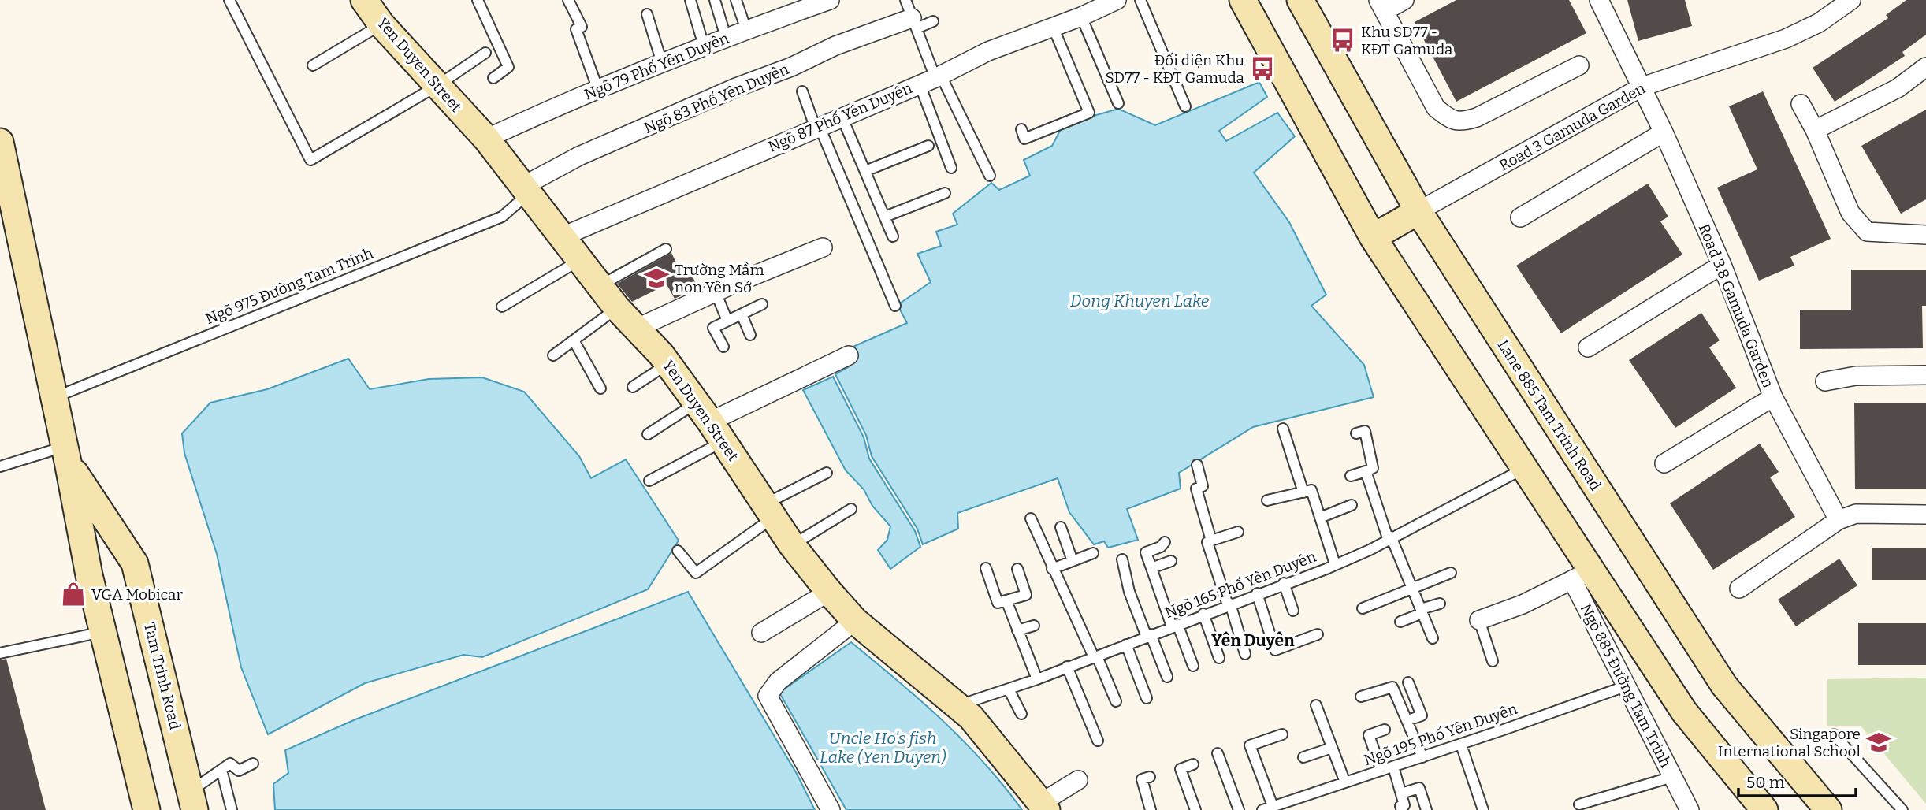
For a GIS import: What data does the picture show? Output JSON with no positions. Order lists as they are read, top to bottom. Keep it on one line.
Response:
{"streets":{"street":["Yen Duyen Street","Ngõ 79 Phố Yên Duyên","Ngõ 83 Phố Yên Duyên","Ngõ 87 Phố Yên Duyên","Road 3 Gamuda Garden","Road 3.8 Gamuda Garden","Lane 885 Tam Trinh Road","Tam Trinh Road","Ngõ 885 Đường Tam Trinh"],"lane":["Ngõ 975 Đường Tam Trinh","Ngõ 165 Phố Yên Duyên","Ngõ 195 Phố Yên Duyên"]},"crossings":[["Yen Duyen Street","Ngõ 79 Phố Yên Duyên"],["Yen Duyen Street","Ngõ 83 Phố Yên Duyên"],["Yen Duyen Street","Ngõ 87 Phố Yên Duyên"],["Yen Duyen Street","Ngõ 975 Đường Tam Trinh"],["Yen Duyen Street","Ngõ 165 Phố Yên Duyên"],["Ngõ 83 Phố Yên Duyên","Ngõ 975 Đường Tam Trinh"],["Road 3 Gamuda Garden","Road 3.8 Gamuda Garden"],["Road 3 Gamuda Garden","Lane 885 Tam Trinh Road"],["Ngõ 975 Đường Tam Trinh","Tam Trinh Road"],["Ngõ 885 Đường Tam Trinh","Ngõ 195 Phố Yên Duyên"]],"districts":["Yên Duyên"],"water":["Dong Khuyen Lake","Uncle Ho's fish Lake (Yen Duyen)"],"places":{"bus stop":["Khu SD77 - KĐT Gamuda","Đối diện Khu SD77 - KĐT Gamuda"],"school or university":["Trường Mầm non Yên Sở","Singapore International School"],"shop":["VGA Mobicar"]},"scale_bar":"50 m"}
